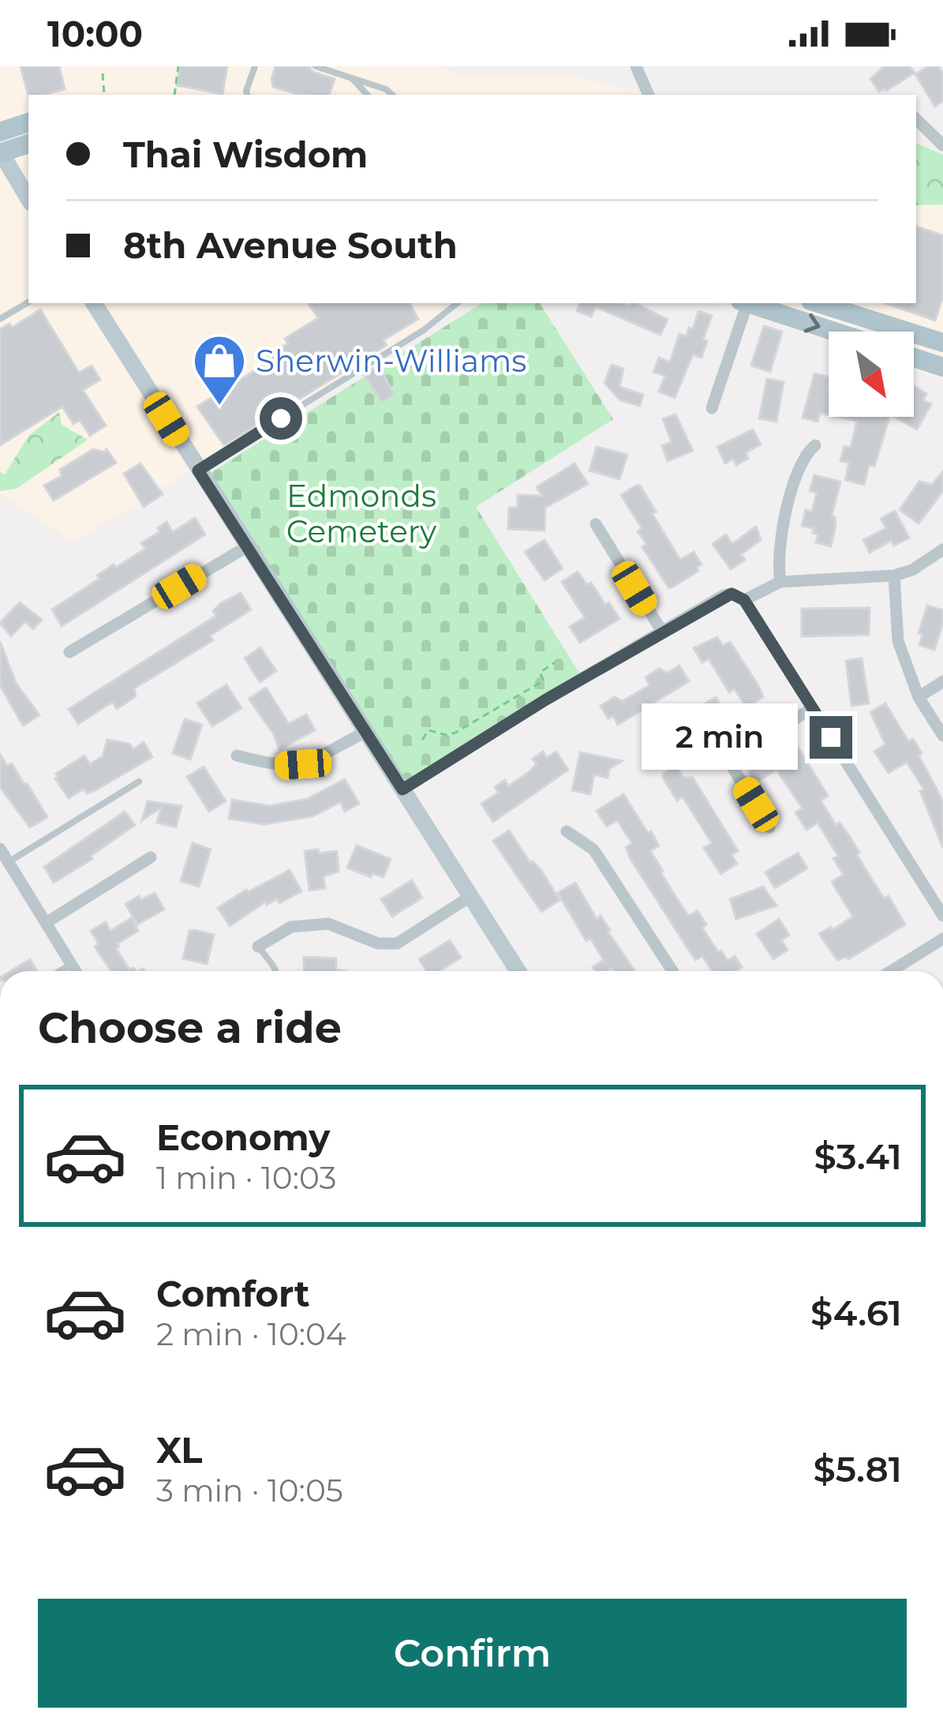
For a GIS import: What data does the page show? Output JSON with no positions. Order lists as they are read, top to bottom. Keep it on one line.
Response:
{"parks":["Edmonds Cemetery"],"places":{"shop":["Sherwin-Williams"]},"north":"bottom right","page":{"status":"10:00","banner":["Thai Wisdom","8th Avenue South"],"bubble":"2 min","heading":"Choose a ride","list":[{"name":"Economy","note":"1 min · 10:03","value":"$3.41"},{"name":"Comfort","note":"2 min · 10:04","value":"$4.61"},{"name":"XL","note":"3 min · 10:05","value":"$5.81"}],"buttons":"Confirm"}}
